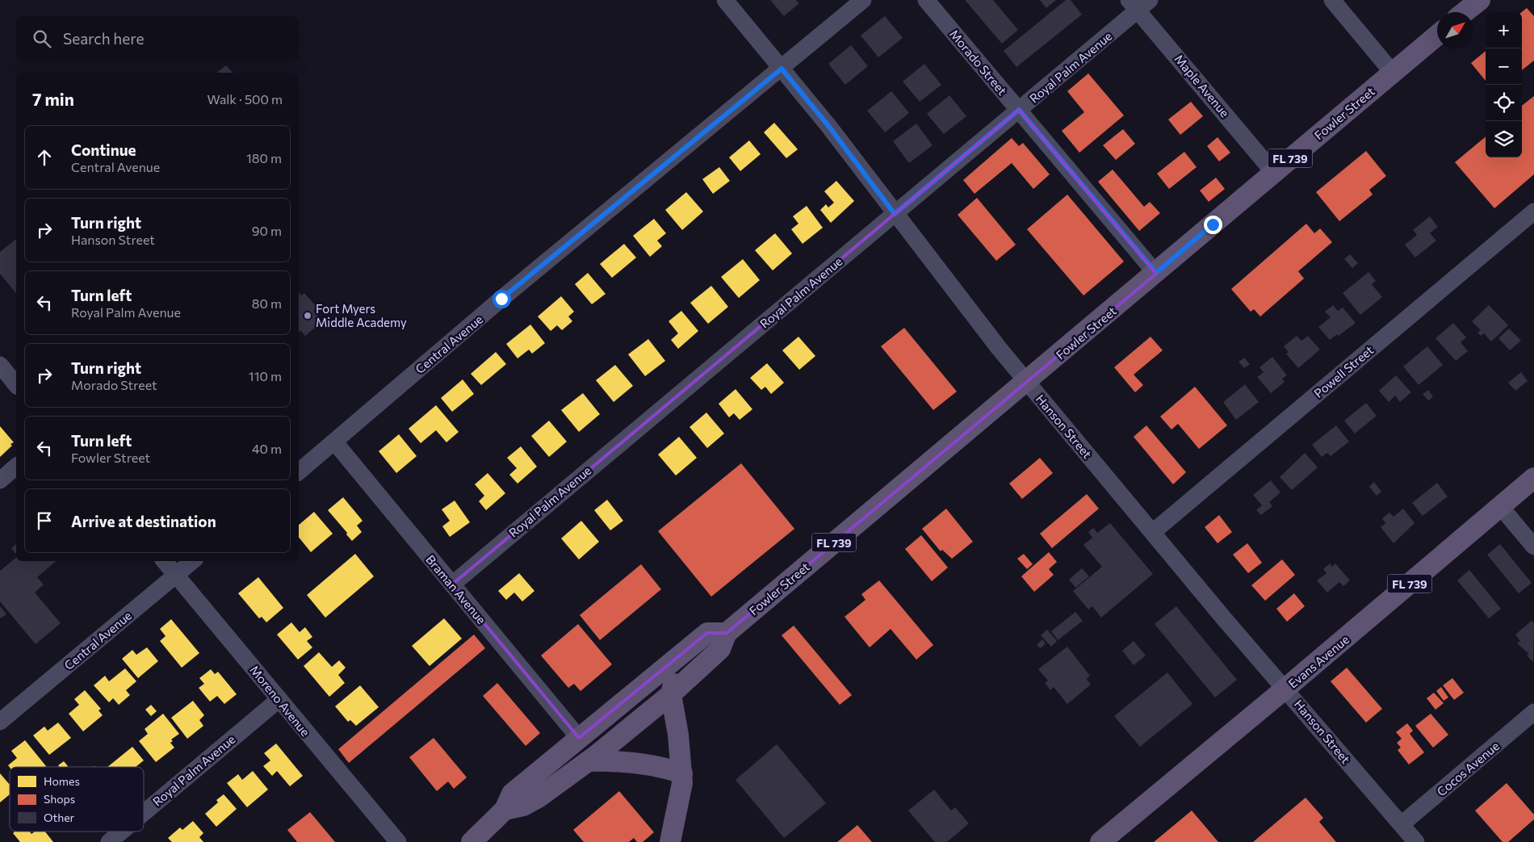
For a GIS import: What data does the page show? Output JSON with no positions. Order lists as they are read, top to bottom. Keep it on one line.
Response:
{"streets":{"main road":["Fowler Street","FL 739","Evans Avenue"],"street":["Morado Street","Royal Palm Avenue","Maple Avenue","Central Avenue","Powell Street","Hanson Street","Braman Avenue","Moreno Avenue","Cocos Avenue"]},"crossings":[["Morado Street","Royal Palm Avenue"],["Morado Street","Fowler Street"],["Royal Palm Avenue","Maple Avenue"],["Royal Palm Avenue","Hanson Street"],["Royal Palm Avenue","Braman Avenue"],["Royal Palm Avenue","Moreno Avenue"],["Maple Avenue","Fowler Street"],["Fowler Street","Hanson Street"],["Fowler Street","Braman Avenue"],["Central Avenue","Hanson Street"],["Central Avenue","Braman Avenue"],["Central Avenue","Moreno Avenue"],["Powell Street","Hanson Street"],["Hanson Street","Evans Avenue"],["Hanson Street","Cocos Avenue"]],"places":["Fort Myers Middle Academy"],"legend":["Homes","Shops","Other"],"north":"top right","page":{"map_buttons":["+","−"],"search":"Search here","heading":["7 min","Walk · 500 m"],"list":[["Continue","Central Avenue","180 m"],["Turn right","Hanson Street","90 m"],["Turn left","Royal Palm Avenue","80 m"],["Turn right","Morado Street","110 m"],["Turn left","Fowler Street","40 m"],"Arrive at destination"]}}
